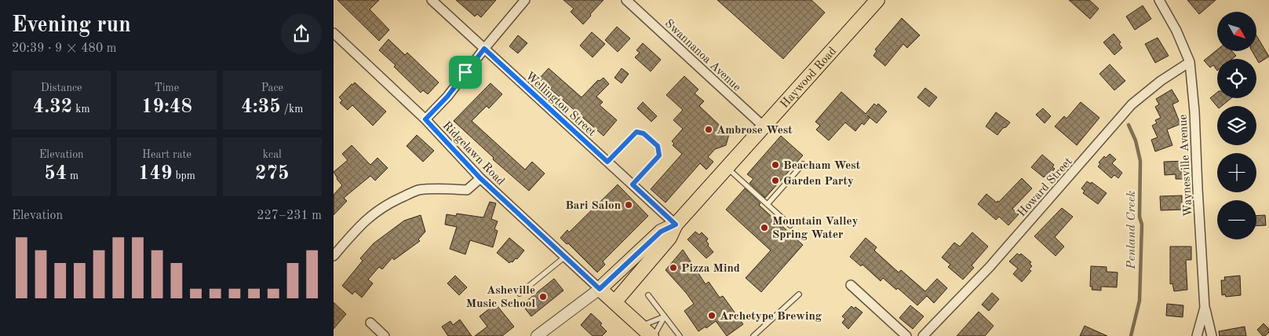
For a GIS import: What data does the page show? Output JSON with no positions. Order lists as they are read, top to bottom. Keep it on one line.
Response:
{"streets":{"main road":["Haywood Road"],"street":["Swannanoa Avenue","Wellington Street","Ridgelawn Road","Waynesville Avenue","Howard Street"]},"crossings":[["Swannanoa Avenue","Haywood Road"],["Haywood Road","Wellington Street"],["Haywood Road","Ridgelawn Road"],["Waynesville Avenue","Howard Street"]],"water":["Penland Creek"],"places":["Ambrose West","Beacham West","Garden Party","Bari Salon","Mountain Valley Spring Water","Pizza Mind","Asheville Music School","Archetype Brewing"],"north":"bottom right","page":{"heading":["Evening run","20:39 · 9 × 480 m"],"map_buttons":["+","−"],"stats":[["Distance","4.32 km"],["Time","19:48"],["Pace","4:35 /km"],["Elevation","54 m"],["Heart rate","149 bpm"],["kcal","275"]],"chart":["Elevation","227–231 m"]}}
